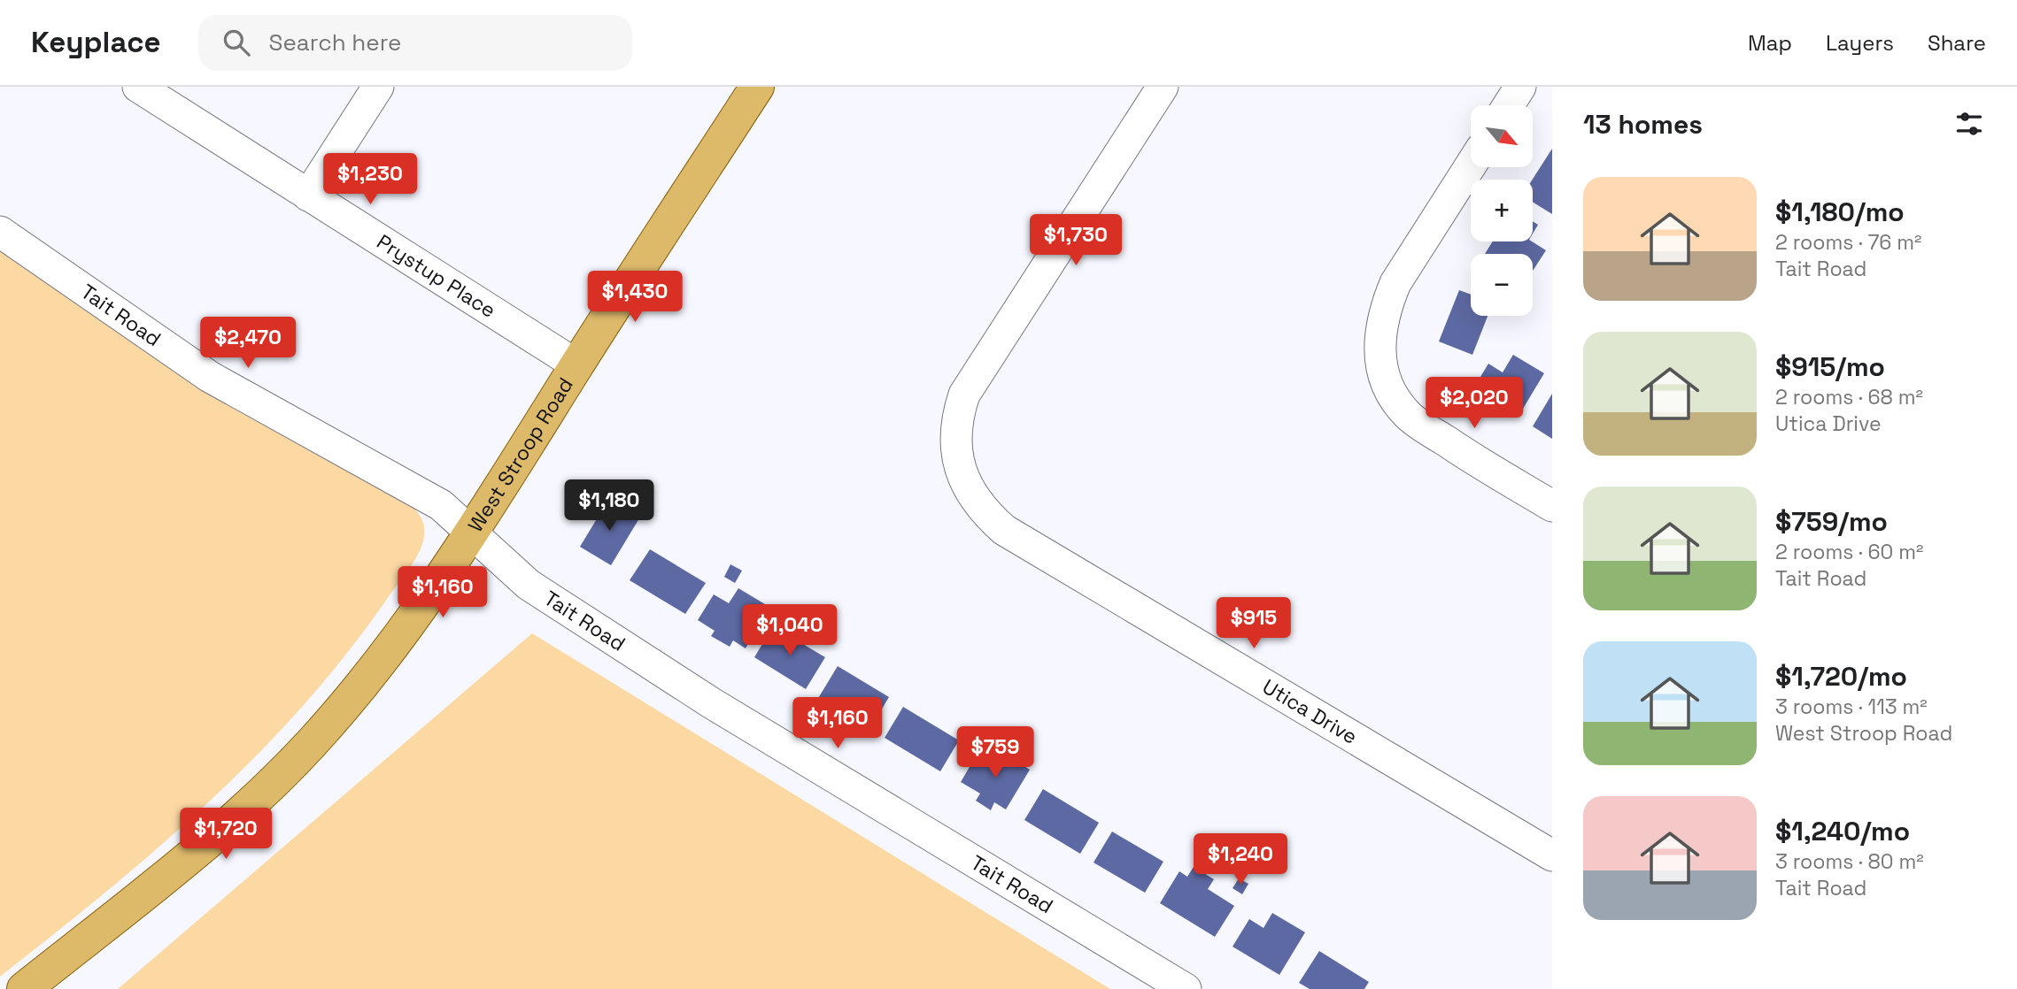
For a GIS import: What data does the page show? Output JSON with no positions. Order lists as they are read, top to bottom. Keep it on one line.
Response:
{"streets":{"main road":["West Stroop Road"],"street":["Prystup Place","Tait Road","Utica Drive"]},"crossings":[["Prystup Place","West Stroop Road"],["Tait Road","West Stroop Road"]],"north":"bottom right","page":{"header":"Keyplace","search":"Search here","nav":["Map","Layers","Share"],"heading":"13 homes","map_buttons":["+","−"],"price":["$1,230","$1,730","$1,430","$2,470","$2,020","$1,180","$1,160","$915","$1,040","$1,160","$759","$1,720","$1,240"],"list":[{"name":"$1,180/mo","note":"2 rooms · 76 m² · Tait Road"},{"name":"$915/mo","note":"2 rooms · 68 m² · Utica Drive"},{"name":"$759/mo","note":"2 rooms · 60 m² · Tait Road"},{"name":"$1,720/mo","note":"3 rooms · 113 m² · West Stroop Road"},{"name":"$1,240/mo","note":"3 rooms · 80 m² · Tait Road"}]}}
